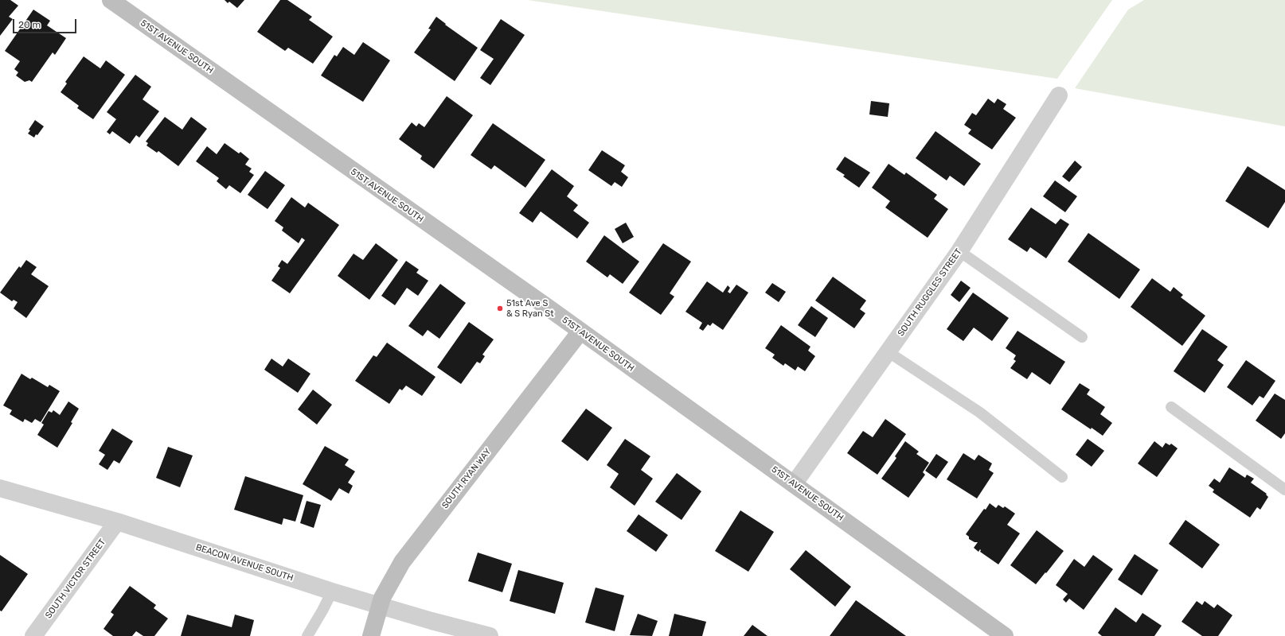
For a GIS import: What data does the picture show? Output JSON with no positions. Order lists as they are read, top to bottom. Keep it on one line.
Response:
{"streets":{"street":["51ST AVENUE SOUTH","SOUTH RUGGLES STREET","SOUTH RYAN WAY","BEACON AVENUE SOUTH","SOUTH VICTOR STREET"]},"crossings":[["51ST AVENUE SOUTH","SOUTH RUGGLES STREET"],["51ST AVENUE SOUTH","SOUTH RYAN WAY"],["BEACON AVENUE SOUTH","SOUTH VICTOR STREET"]],"places":["51st Ave S & S Ryan St"],"scale_bar":"20 m"}
